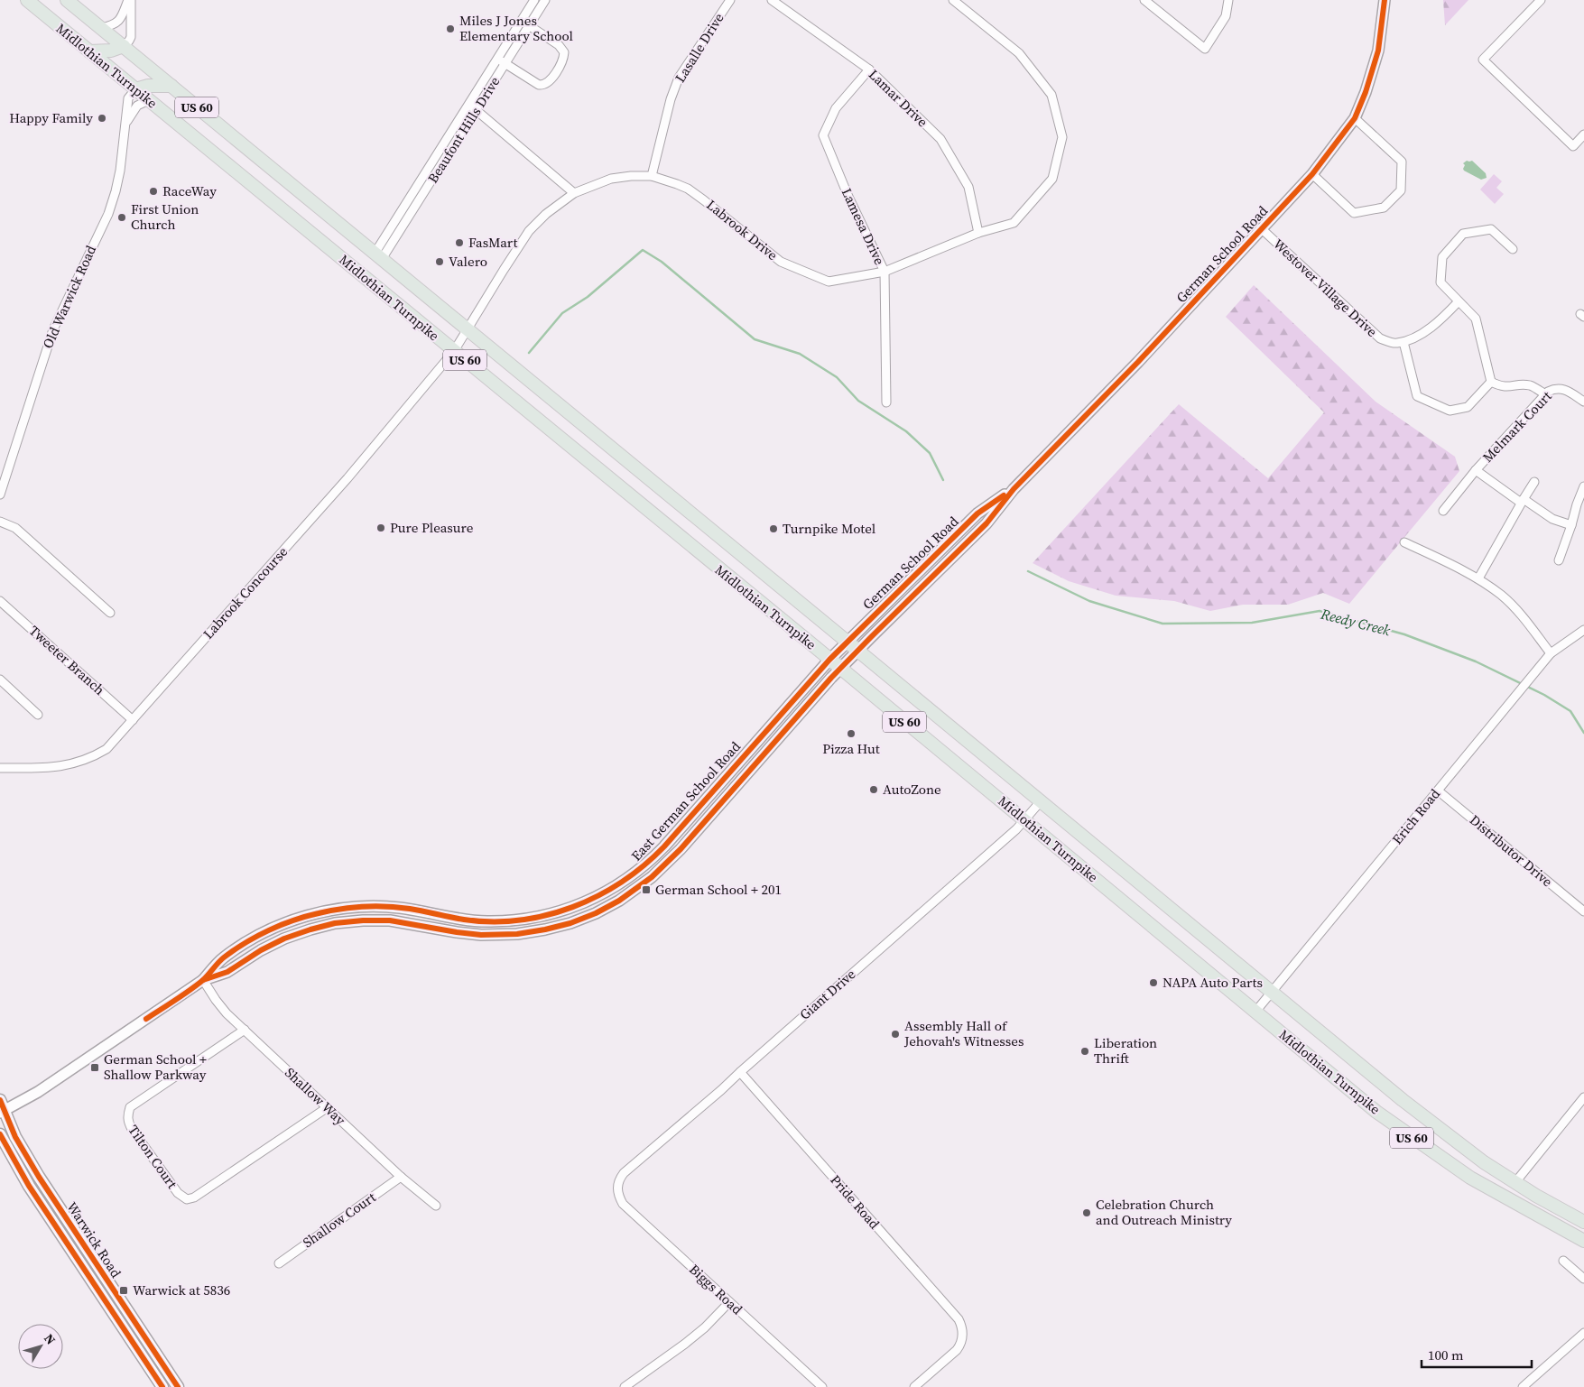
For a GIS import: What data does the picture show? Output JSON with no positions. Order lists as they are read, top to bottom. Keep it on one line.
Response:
{"streets":{"main road":["Midlothian Turnpike","US 60","Warwick Road"],"street":["Lasalle Drive","Lamar Drive","Beaufont Hills Drive","Lamesa Drive","Labrook Drive","German School Road","Westover Village Drive","Old Warwick Road","Melmark Court","Labrook Concourse","Tweeter Branch","East German School Road","Erich Road","Distributor Drive","Giant Drive","Shallow Way","Tilton Court","Pride Road","Shallow Court","Biggs Road"]},"crossings":[["Lasalle Drive","Labrook Drive"],["Midlothian Turnpike","Beaufont Hills Drive"],["Midlothian Turnpike","Labrook Drive"],["Midlothian Turnpike","German School Road"],["Midlothian Turnpike","Old Warwick Road"],["Midlothian Turnpike","Labrook Concourse"],["Midlothian Turnpike","East German School Road"],["Midlothian Turnpike","Erich Road"],["Midlothian Turnpike","Giant Drive"],["Lamar Drive","Lamesa Drive"],["Lamar Drive","Labrook Drive"],["Lamesa Drive","Labrook Drive"],["Labrook Drive","Labrook Concourse"],["German School Road","Westover Village Drive"],["German School Road","East German School Road"],["Labrook Concourse","Tweeter Branch"],["East German School Road","Shallow Way"],["East German School Road","Warwick Road"],["Erich Road","Distributor Drive"],["Giant Drive","Pride Road"],["Giant Drive","Biggs Road"],["Shallow Way","Tilton Court"],["Shallow Way","Shallow Court"]],"water":["Reedy Creek"],"places":{"other":["Miles J Jones Elementary School","Happy Family","RaceWay","First Union Church","FasMart","Valero","Pure Pleasure","Turnpike Motel","Pizza Hut","AutoZone","NAPA Auto Parts","Assembly Hall of Jehovah's Witnesses","Liberation Thrift","Celebration Church and Outreach Ministry"],"transit":["German School + 201","German School + Shallow Parkway","Warwick at 5836"]},"scale_bar":"100 m","north":"top right"}
